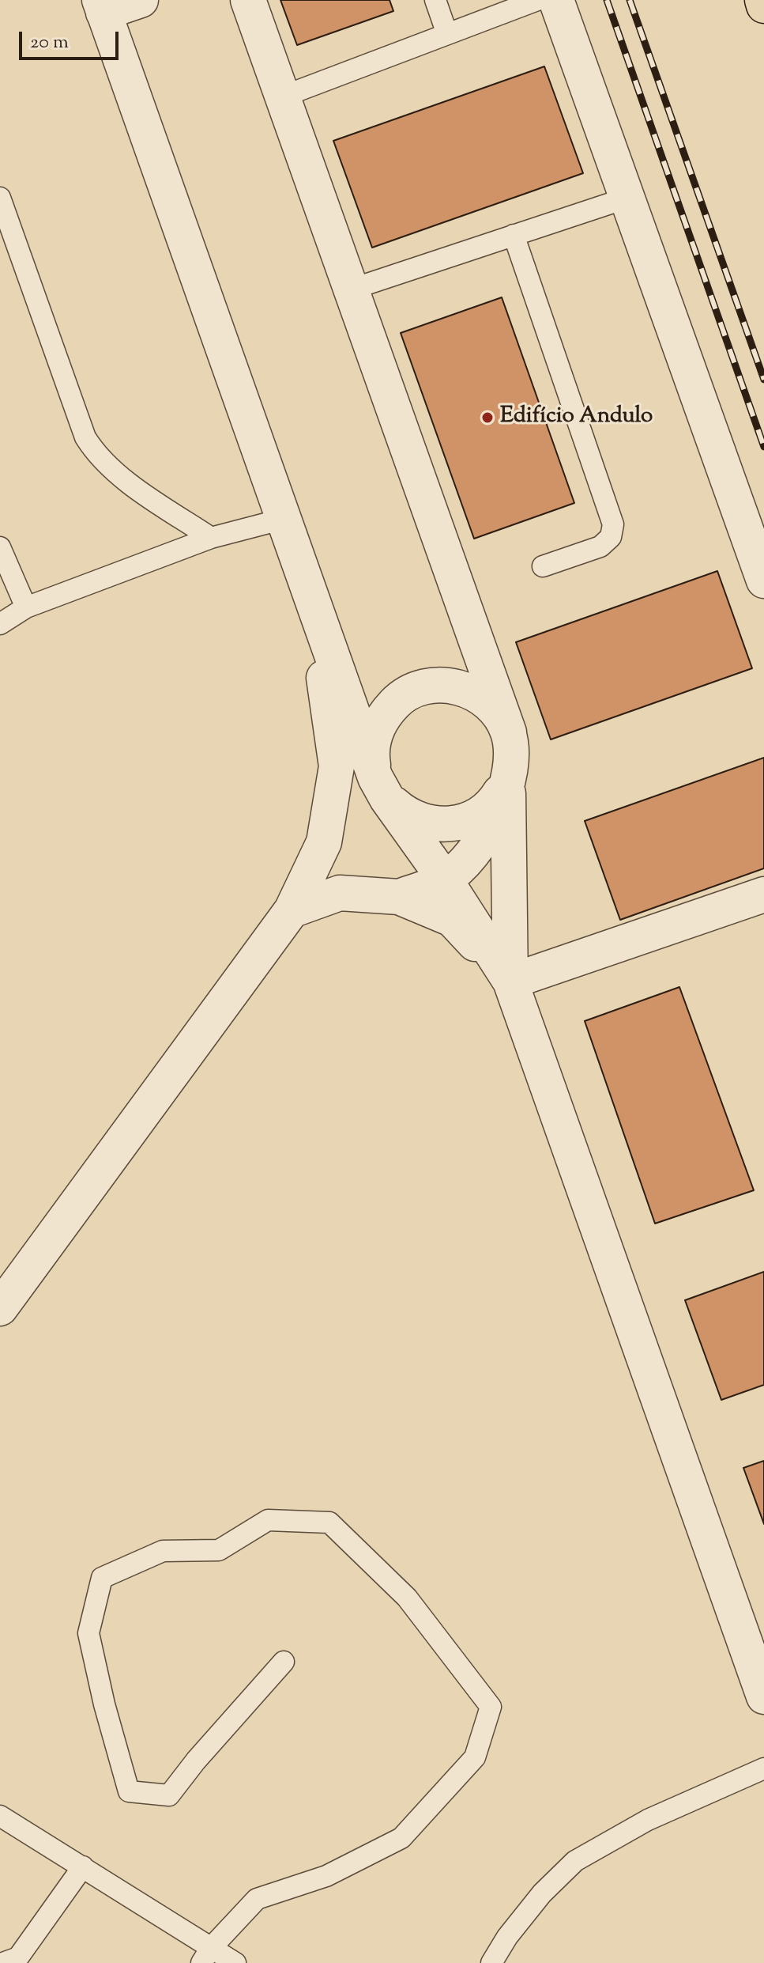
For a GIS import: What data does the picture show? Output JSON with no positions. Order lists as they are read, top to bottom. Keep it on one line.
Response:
{"places":["Edifício Andulo"],"scale_bar":"20 m"}
